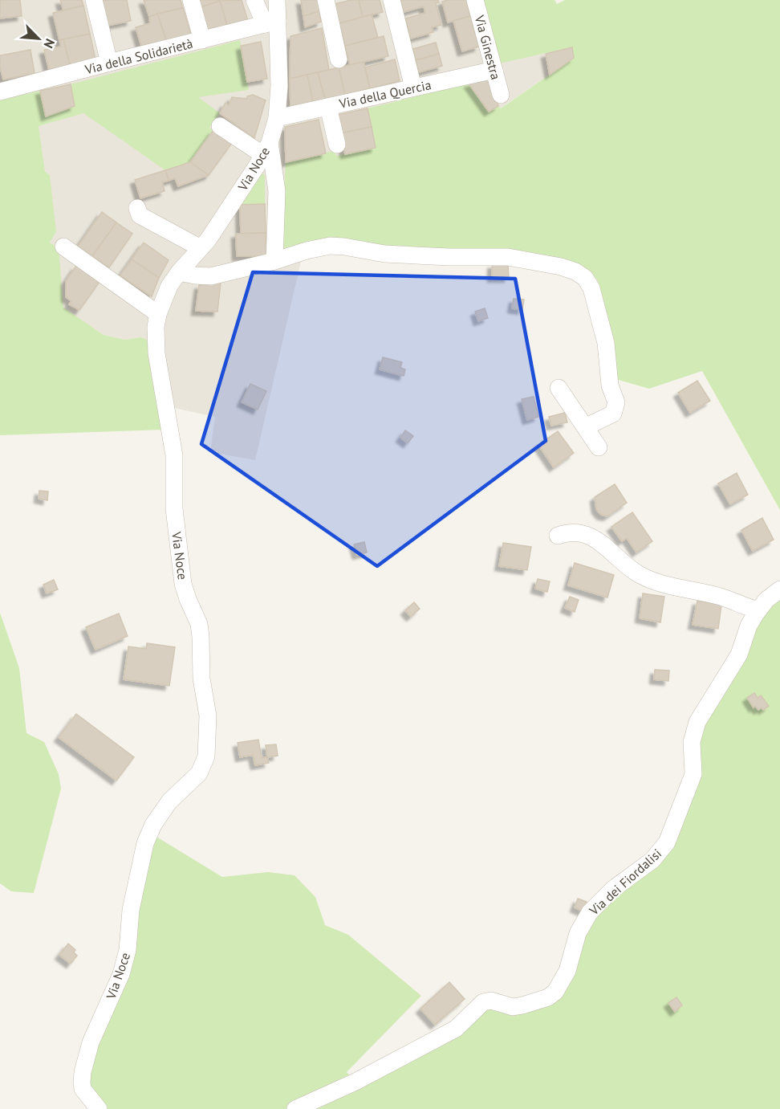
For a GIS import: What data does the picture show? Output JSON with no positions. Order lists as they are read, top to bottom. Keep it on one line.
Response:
{"streets":{"street":["Via Ginestra","Via della Solidarietà","Via della Quercia","Via Noce","Via dei Fiordalisi"]},"crossings":[["Via Ginestra","Via della Quercia"],["Via della Solidarietà","Via Noce"],["Via della Quercia","Via Noce"]],"north":"bottom right"}
